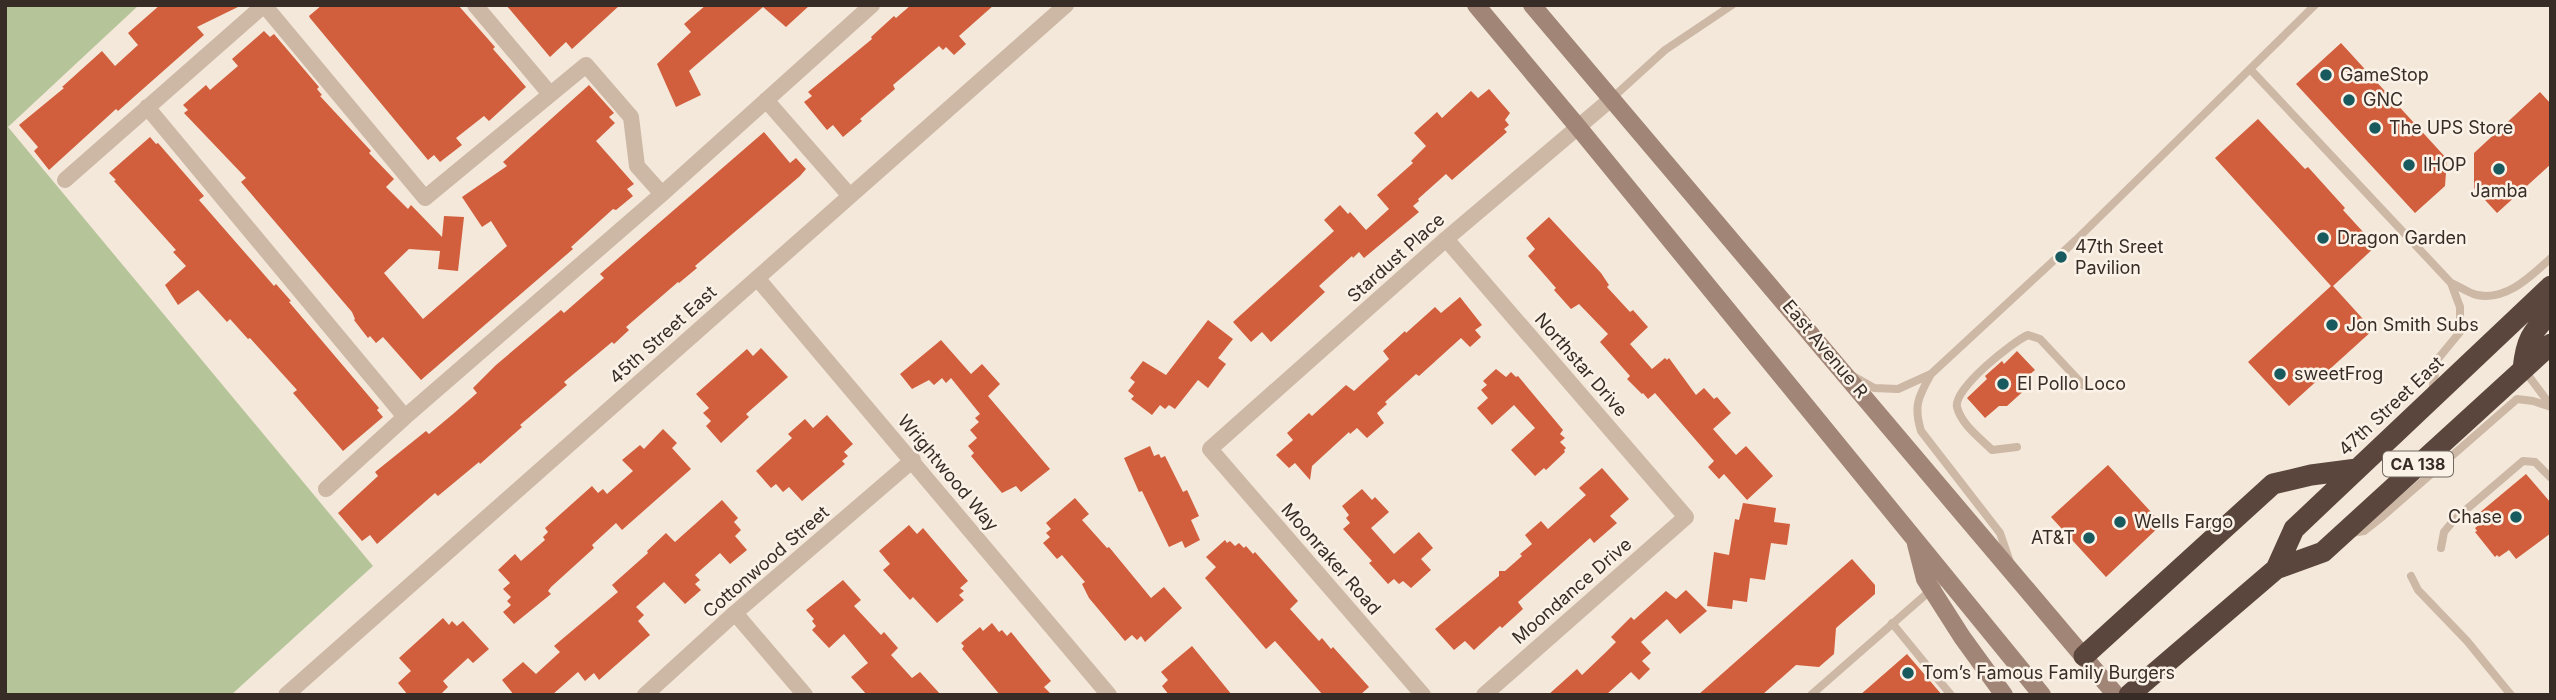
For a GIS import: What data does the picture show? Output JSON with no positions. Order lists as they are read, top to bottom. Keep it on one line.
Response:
{"streets":{"highway":["47th Street East","CA 138"],"main road":["East Avenue R"],"street":["Stardust Place","45th Street East","Northstar Drive","Wrightwood Way","Moonraker Road","Cottonwood Street","Moondance Drive"]},"crossings":[["Stardust Place","East Avenue R"],["Stardust Place","Northstar Drive"],["Stardust Place","Moonraker Road"],["45th Street East","Wrightwood Way"],["Northstar Drive","Moondance Drive"],["Wrightwood Way","Cottonwood Street"]],"places":["GameStop","GNC","The UPS Store","IHOP","Jamba","Dragon Garden","47th Sreet Pavilion","Jon Smith Subs","sweetFrog","El Pollo Loco","Chase","Wells Fargo","AT&T","Tom’s Famous Family Burgers"]}
